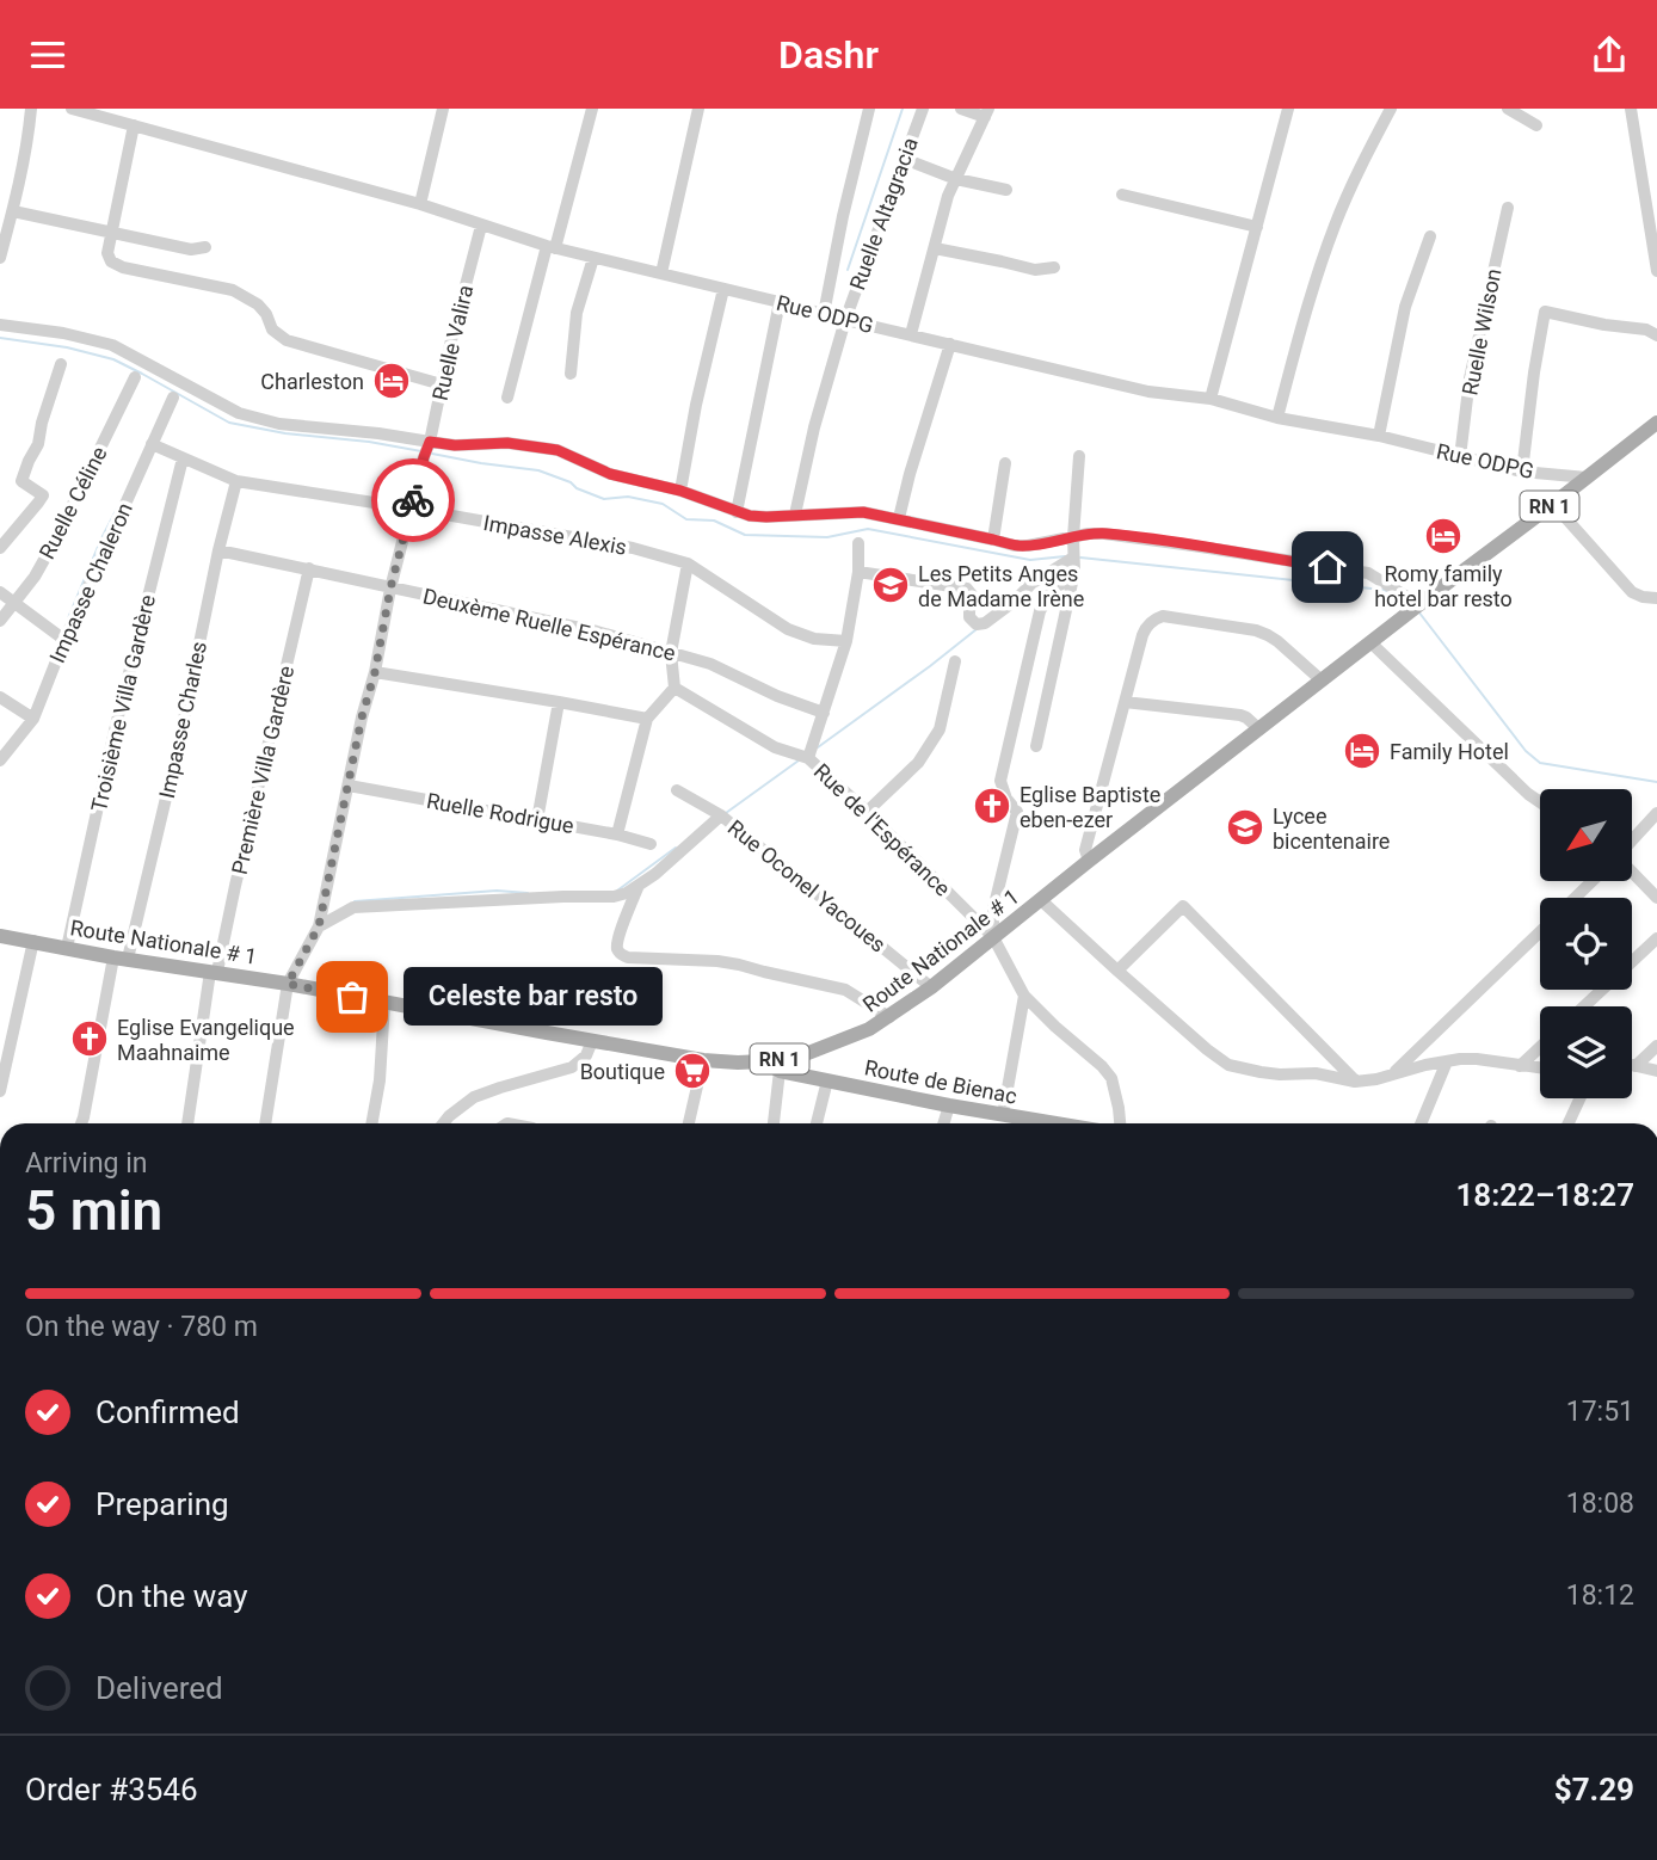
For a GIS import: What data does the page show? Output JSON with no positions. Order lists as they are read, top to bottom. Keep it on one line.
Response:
{"streets":{"main road":["RN 1","Route Nationale # 1","Route de Bienac"],"street":["Ruelle Altagracia","Rue ODPG","Ruelle Wilson","Ruelle Valira","Ruelle Céline","Impasse Alexis","Impasse Chaleron","Deuxème Ruelle Espérance","Troisième Villa Gardère","Impasse Charles","Première Villa Gardère","Ruelle Rodrigue","Rue de l'Espérance","Rue Oconel Yacoues"]},"crossings":[["Ruelle Altagracia","Rue ODPG"],["Rue ODPG","Ruelle Wilson"],["Rue ODPG","Ruelle Valira"],["Rue ODPG","Route Nationale # 1"],["Ruelle Valira","Impasse Alexis"],["Ruelle Valira","Deuxème Ruelle Espérance"],["Ruelle Valira","Ruelle Rodrigue"],["Ruelle Valira","Route Nationale # 1"],["Impasse Alexis","Impasse Chaleron"],["Impasse Alexis","Troisième Villa Gardère"],["Impasse Alexis","Impasse Charles"],["Deuxème Ruelle Espérance","Impasse Charles"],["Deuxème Ruelle Espérance","Première Villa Gardère"],["Troisième Villa Gardère","Route Nationale # 1"],["Impasse Charles","Route Nationale # 1"],["Première Villa Gardère","Route Nationale # 1"],["Rue de l'Espérance","Route Nationale # 1"],["Rue Oconel Yacoues","Route Nationale # 1"],["Route Nationale # 1","Route de Bienac"]],"places":{"hotel":["Charleston","Romy family hotel bar resto","Family Hotel"],"school or university":["Les Petits Anges de Madame Irène","Lycee bicentenaire"],"church":["Eglise Baptiste eben-ezer","Eglise Evangelique Maahnaime"],"other":["Celeste bar resto"],"supermarket":["Boutique"]},"north":"bottom left","page":{"header":"Dashr","bubble":"Celeste bar resto","heading":["5 min","Arriving in","18:22–18:27"],"panel":["Order #3546","$7.29"],"bar":"On the way · 780 m","list":[["Confirmed","17:51"],["Preparing","18:08"],["On the way","18:12"],"Delivered"]}}
